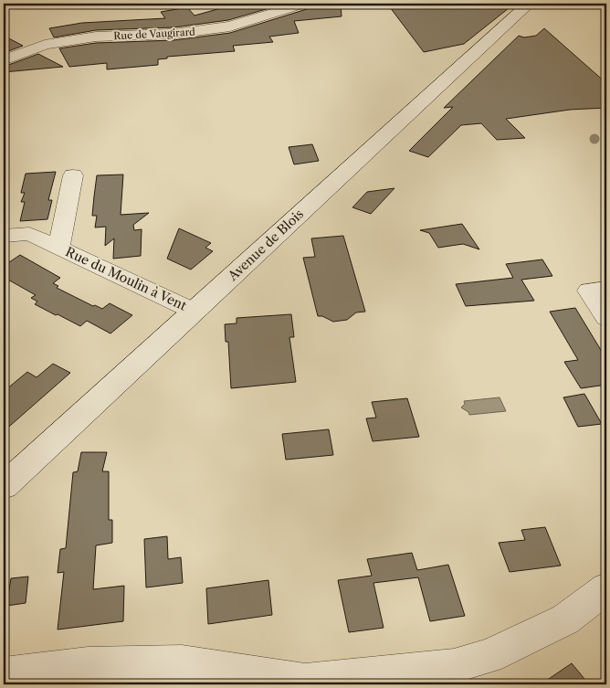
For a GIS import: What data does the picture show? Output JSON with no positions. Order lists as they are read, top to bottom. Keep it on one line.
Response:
{"streets":{"street":["Rue de Vaugirard","Avenue de Blois","Rue du Moulin à Vent"]},"crossings":[["Avenue de Blois","Rue du Moulin à Vent"]]}
